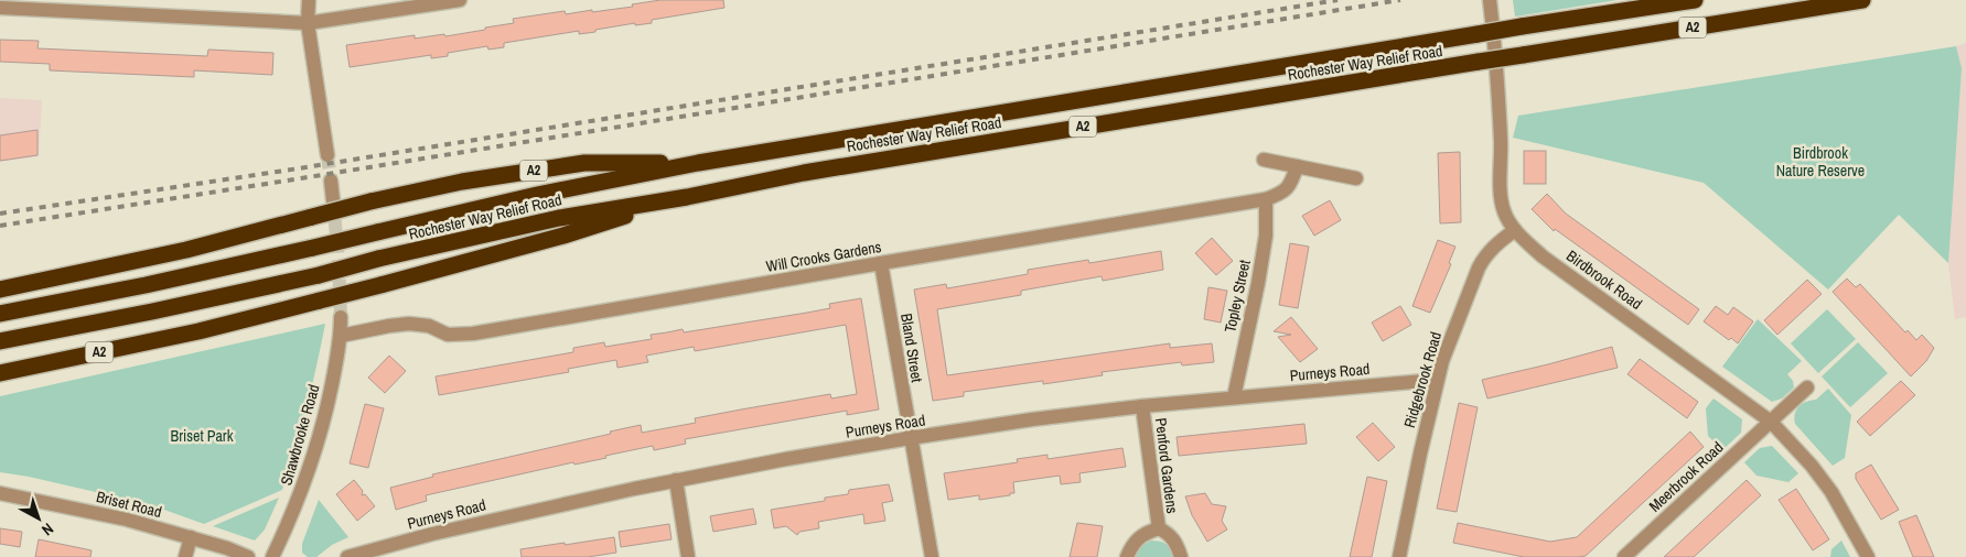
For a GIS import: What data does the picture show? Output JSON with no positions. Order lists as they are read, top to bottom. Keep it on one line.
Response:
{"streets":{"highway":["A2","Rochester Way Relief Road"],"street":["Will Crooks Gardens","Birdbrook Road","Topley Street","Bland Street","Purneys Road","Ridgebrook Road","Shawbrooke Road","Penford Gardens","Meerbrook Road","Briset Road"]},"crossings":[["A2","Rochester Way Relief Road"],["Will Crooks Gardens","Topley Street"],["Will Crooks Gardens","Bland Street"],["Will Crooks Gardens","Shawbrooke Road"],["Birdbrook Road","Ridgebrook Road"],["Birdbrook Road","Meerbrook Road"],["Topley Street","Purneys Road"],["Bland Street","Purneys Road"],["Purneys Road","Ridgebrook Road"],["Purneys Road","Penford Gardens"]],"parks":["Birdbrook Nature Reserve","Briset Park"],"north":"bottom right"}
